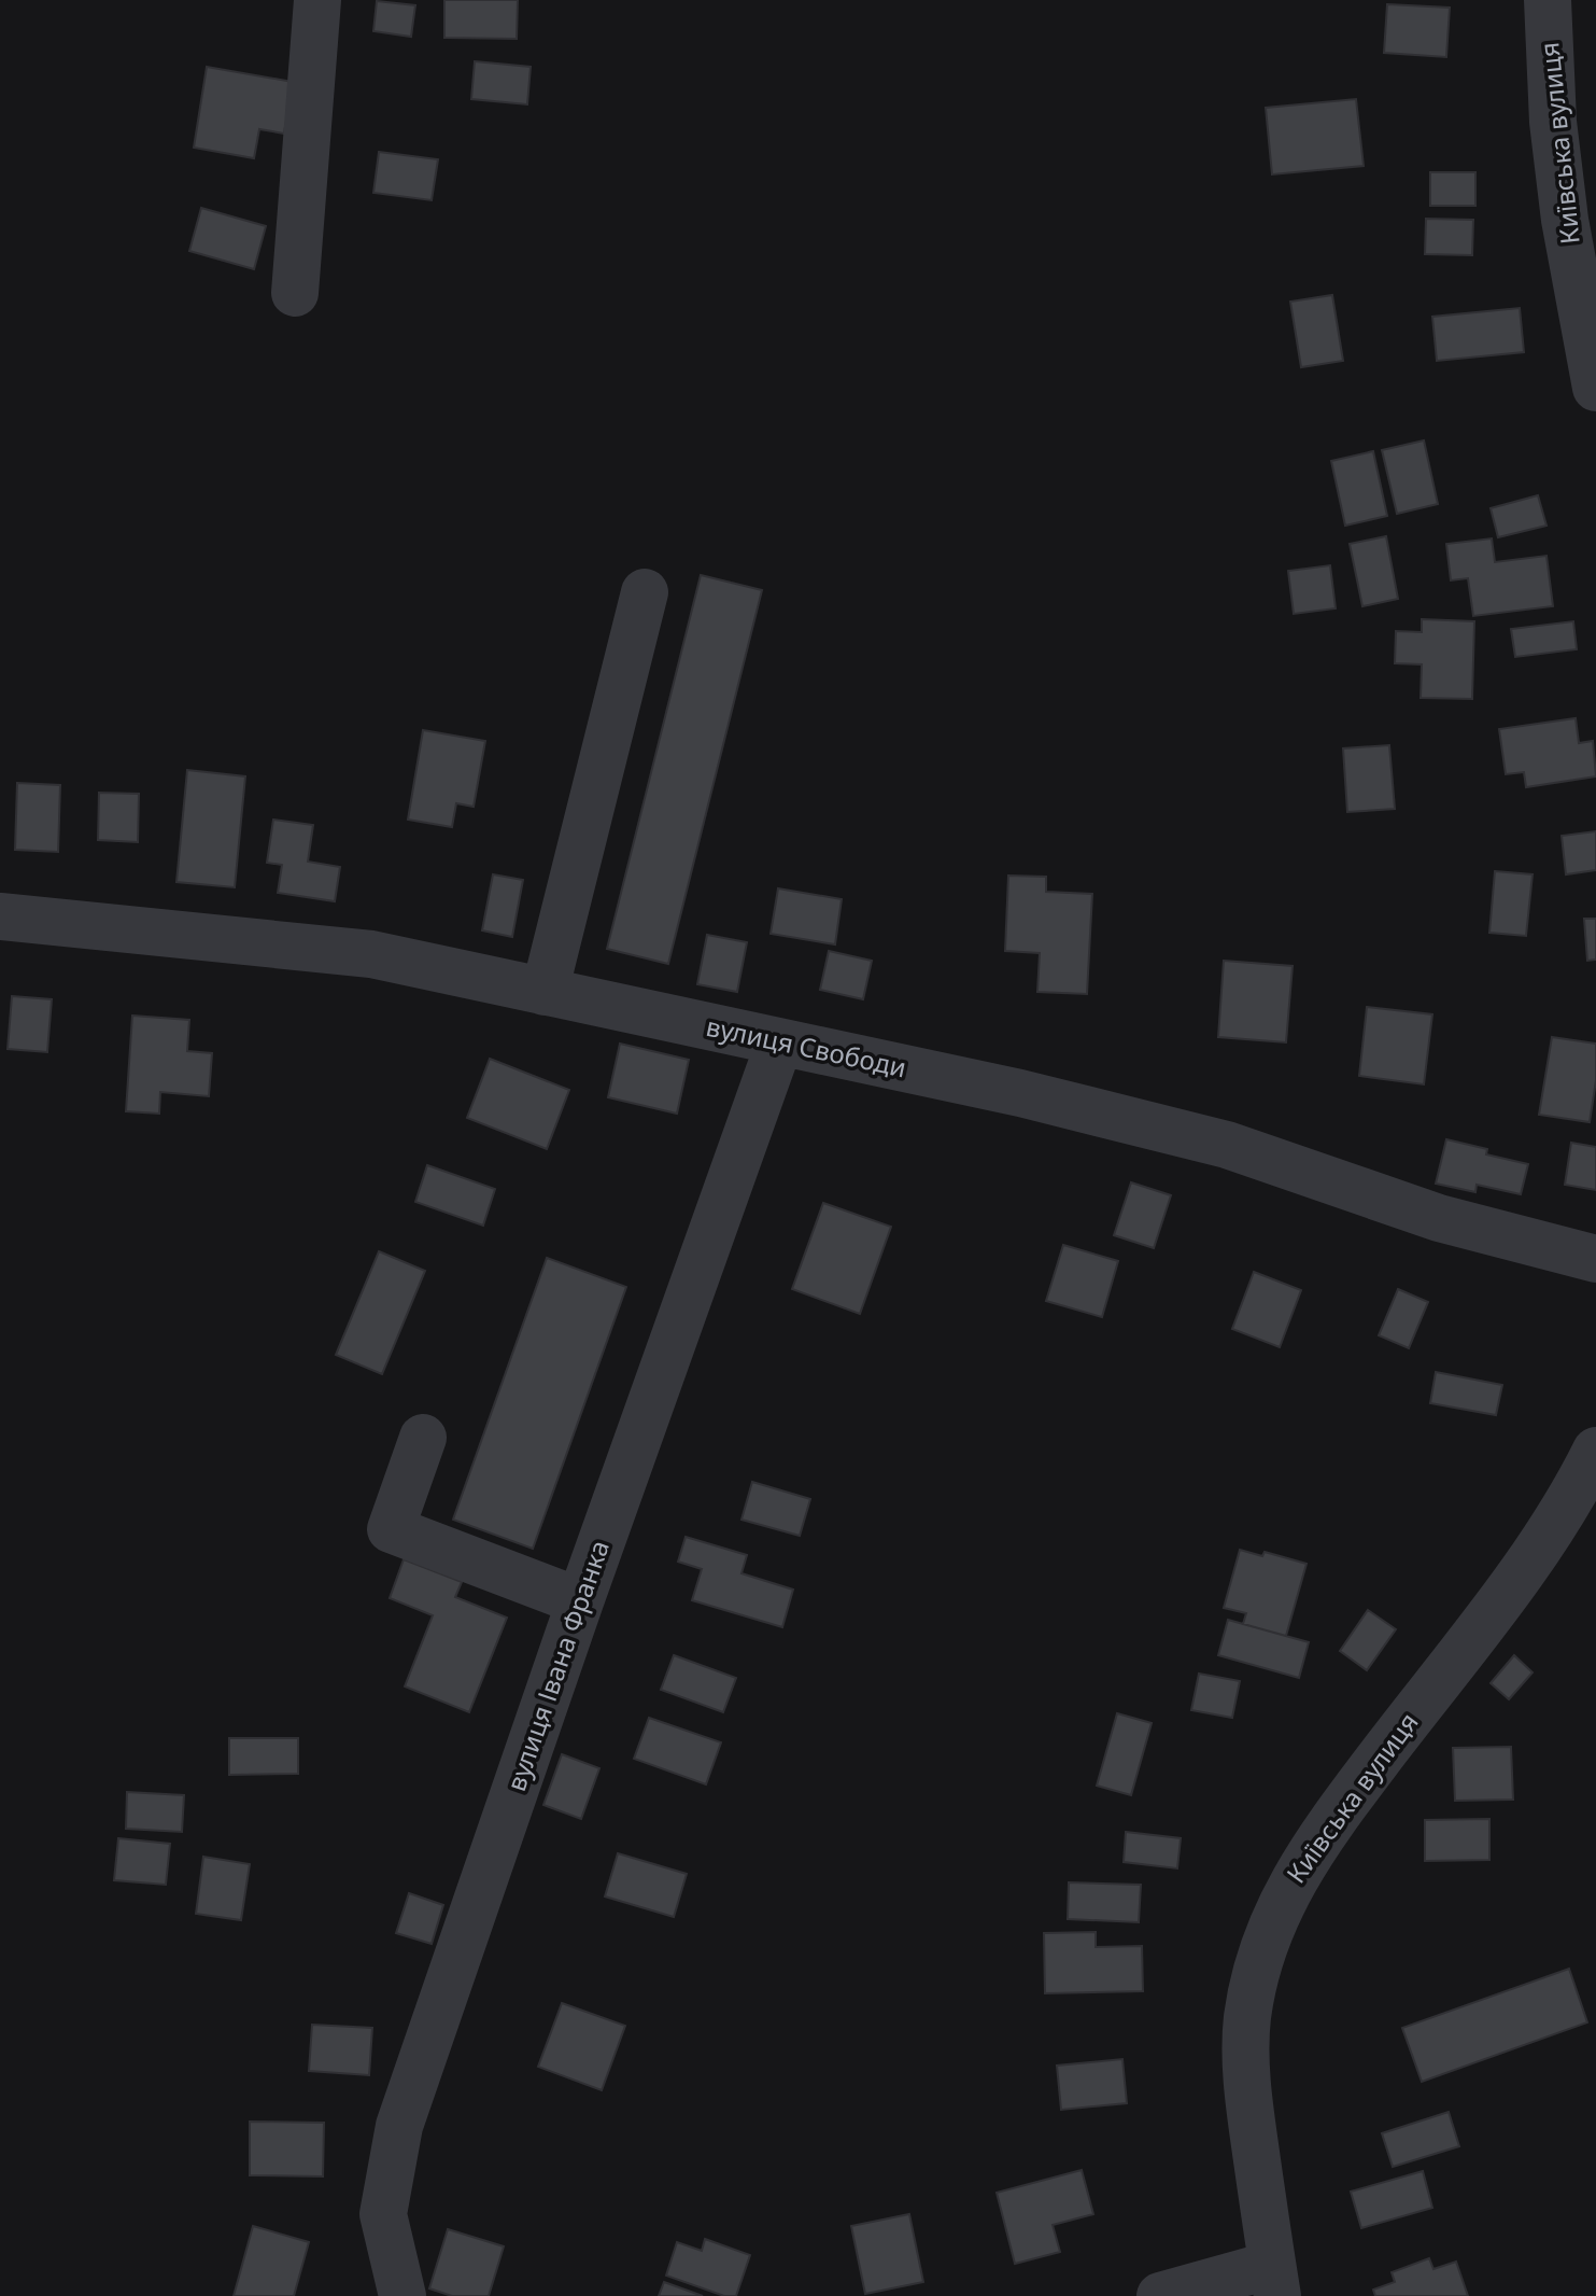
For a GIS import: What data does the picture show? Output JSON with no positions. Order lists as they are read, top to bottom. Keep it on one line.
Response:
{"streets":{"street":["Київська вулиця","вулиця Свободи","вулиця Івана Франка"]},"crossings":[["вулиця Свободи","вулиця Івана Франка"]]}
